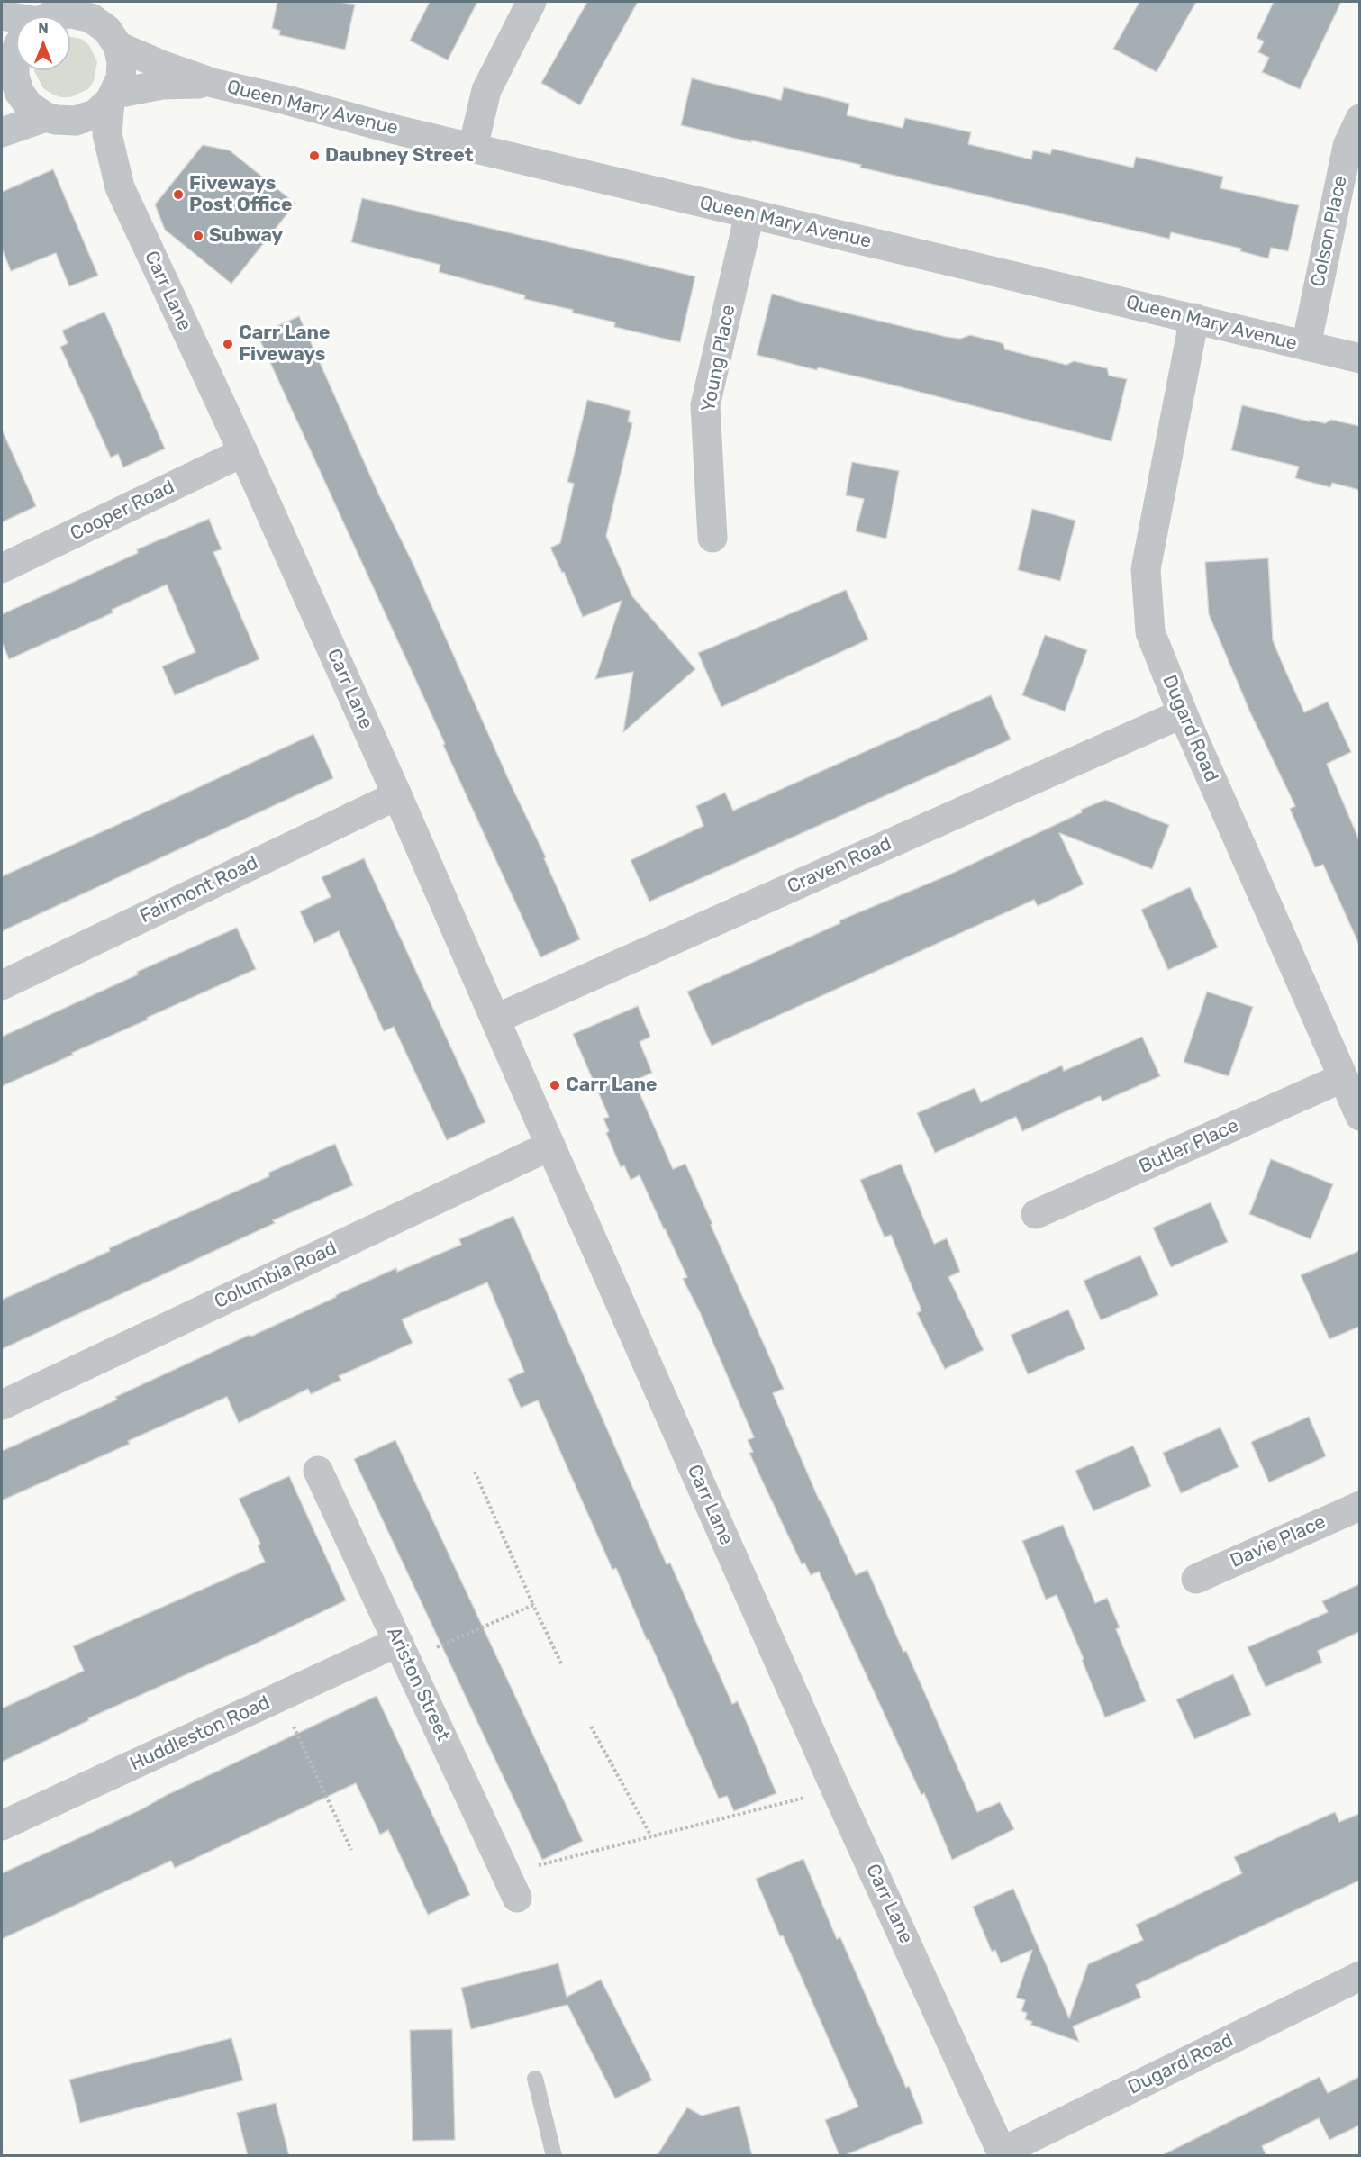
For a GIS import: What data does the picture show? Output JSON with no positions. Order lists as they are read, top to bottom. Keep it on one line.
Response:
{"streets":{"street":["Queen Mary Avenue","Colson Place","Carr Lane","Young Place","Cooper Road","Dugard Road","Craven Road","Fairmont Road","Butler Place","Columbia Road","Davie Place","Ariston Street","Huddleston Road"]},"crossings":[["Queen Mary Avenue","Colson Place"],["Queen Mary Avenue","Carr Lane"],["Queen Mary Avenue","Young Place"],["Queen Mary Avenue","Dugard Road"],["Carr Lane","Cooper Road"],["Carr Lane","Dugard Road"],["Carr Lane","Craven Road"],["Carr Lane","Fairmont Road"],["Carr Lane","Columbia Road"],["Dugard Road","Craven Road"],["Dugard Road","Butler Place"],["Ariston Street","Huddleston Road"]],"places":["Daubney Street","Fiveways Post Office","Subway","Carr Lane Fiveways","Carr Lane"],"north":"top"}
